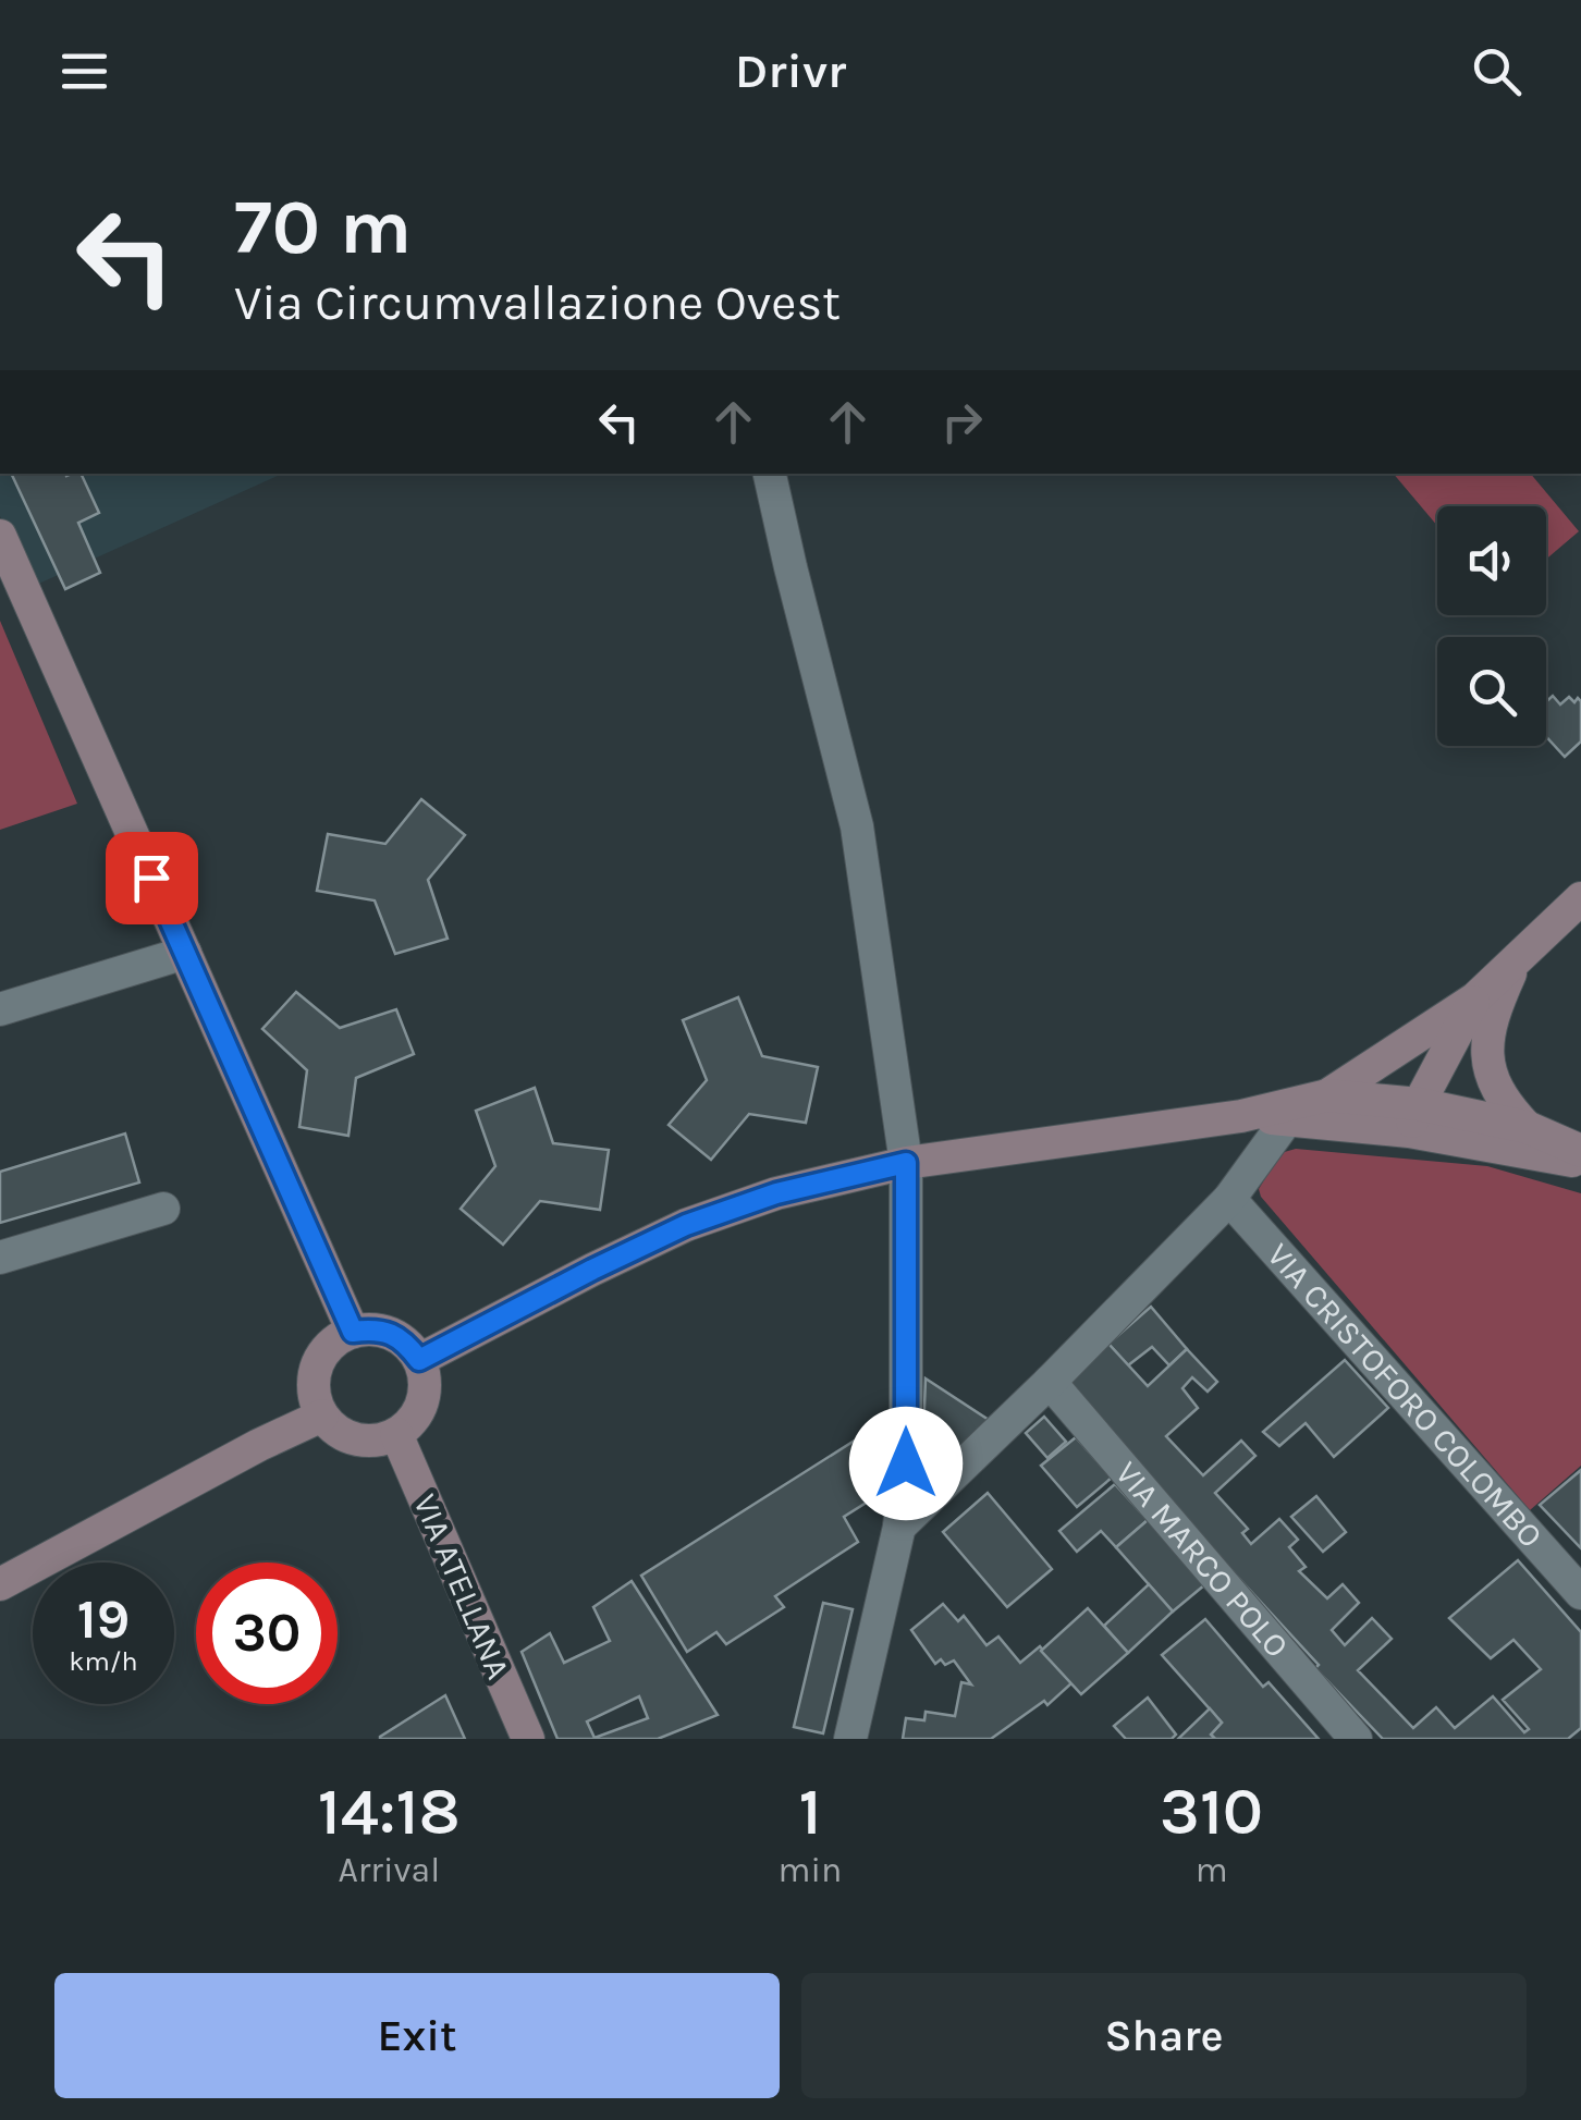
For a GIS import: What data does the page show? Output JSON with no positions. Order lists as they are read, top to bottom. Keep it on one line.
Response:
{"streets":{"main road":["VIA ATELLANA"],"street":["VIA CRISTOFORO COLOMBO","VIA MARCO POLO"]},"page":{"header":"Drivr","turn":["70 m","Via Circumvallazione Ovest"],"speed":"19 km/h","limit":"30","eta":["14:18","Arrival","1","min","310","m"],"buttons":["Exit","Share"]}}
